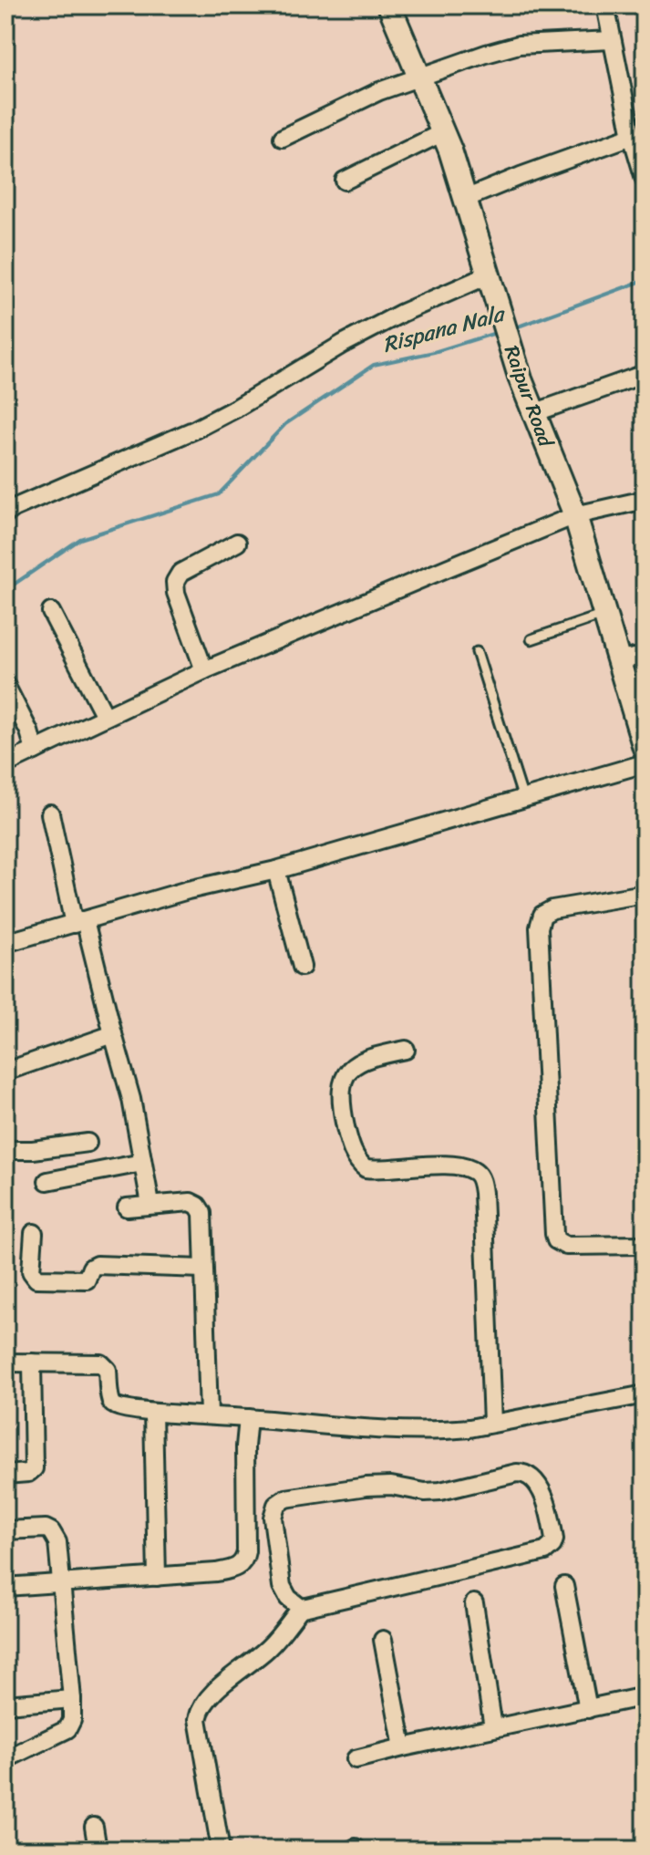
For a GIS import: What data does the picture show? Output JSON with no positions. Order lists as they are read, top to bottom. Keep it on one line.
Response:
{"streets":{"main road":["Raipur Road"]},"water":["Rispana Nala"]}
